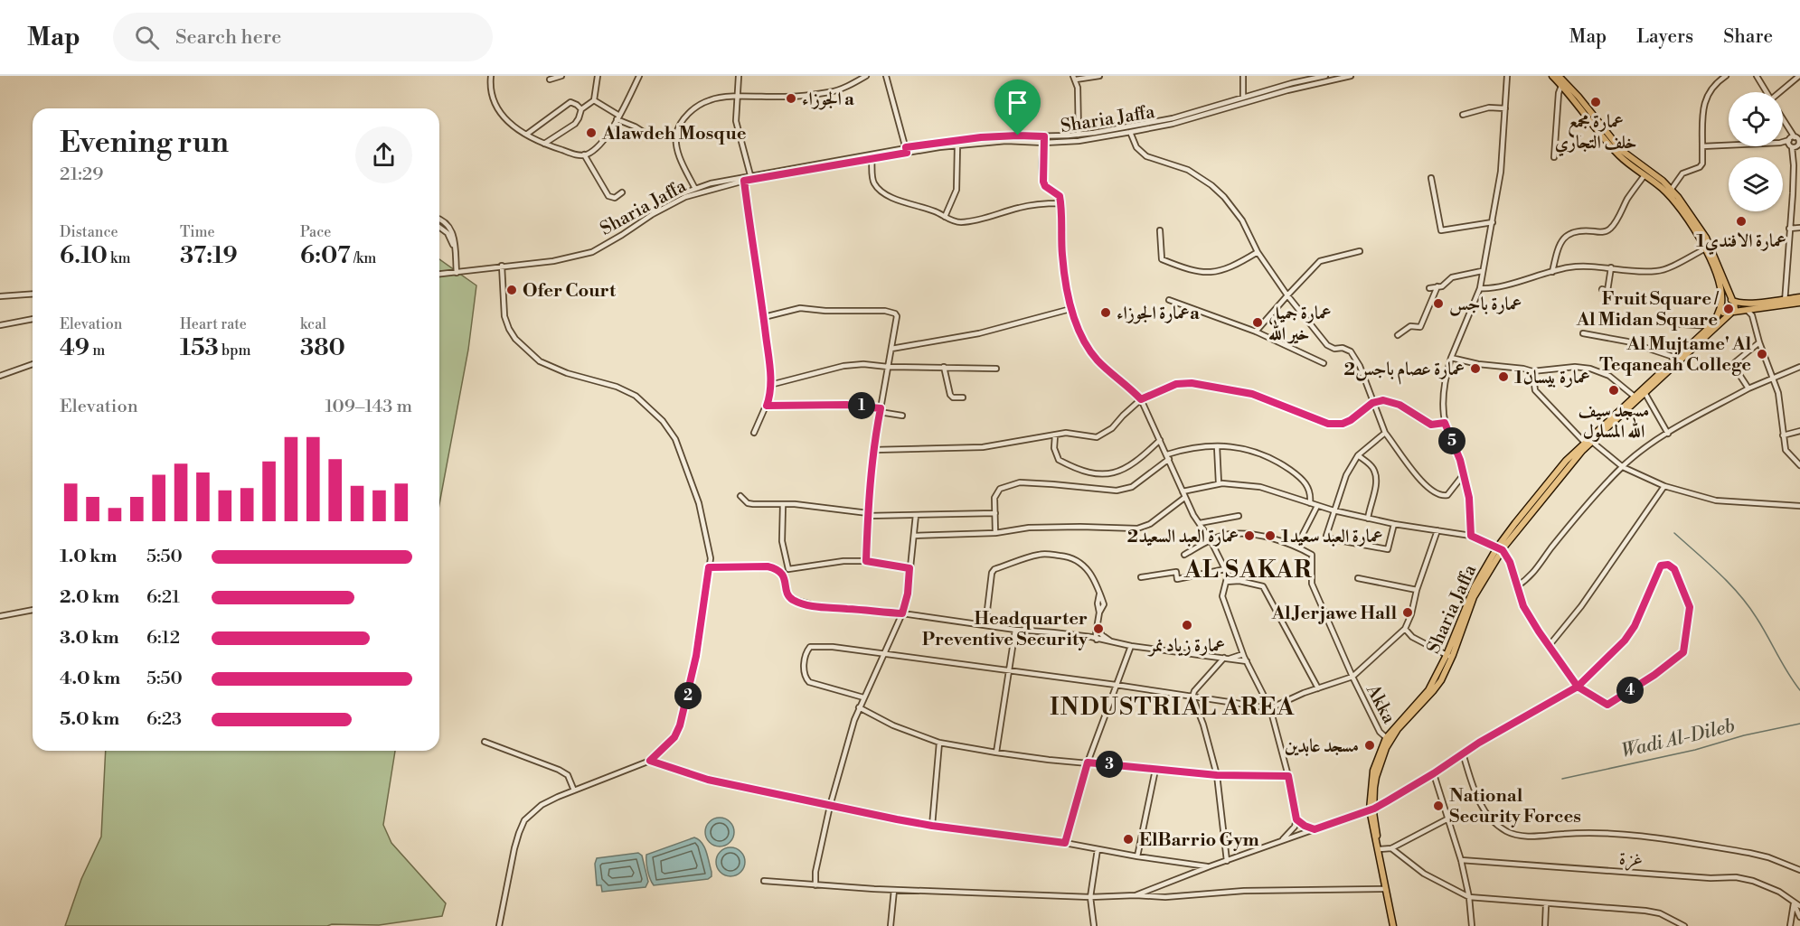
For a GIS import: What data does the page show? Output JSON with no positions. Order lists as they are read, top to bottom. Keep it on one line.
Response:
{"streets":{"main road":["Sharia Jaffa"],"street":["Akka","غزة"]},"crossings":[["Sharia Jaffa","Akka"]],"districts":["AL SAKAR","INDUSTRIAL AREA"],"water":["Wadi Al-Dileb"],"places":["الجوزاء a","عمارة مجمع خلف التجاري","Alawdeh Mosque","عمارة الافندي1","Ofer Court","عمارة باجس","Fruit Square / Al Midan Square","عمارة الجوزاءa","عمارة جميل خير الله","Al Mujtame' Al Teqaneah College","عمارة عصام باجس2","عمارة بيسان1","مسجد سيف الله المسلول","عمارة العبد السعيد2","عمارة العبد سعيد1","Al Jerjawe Hall","عمارة زياد نمر","Headquarter Preventive Security","مسجد عابدين","National Security Forces","ElBarrio Gym"],"page":{"header":"Map","search":"Search here","nav":["Map","Layers","Share"],"heading":["Evening run","21:29"],"stats":[["Distance","6.10 km"],["Time","37:19"],["Pace","6:07 /km"],["Elevation","49 m"],["Heart rate","153 bpm"],["kcal","380"]],"chart":["Elevation","109–143 m"],"pins":["1","5","4","2","3"],"list":[{"name":"1.0 km","note":"5:50"},{"name":"2.0 km","note":"6:21"},{"name":"3.0 km","note":"6:12"},{"name":"4.0 km","note":"5:50"},{"name":"5.0 km","note":"6:23"}]}}
